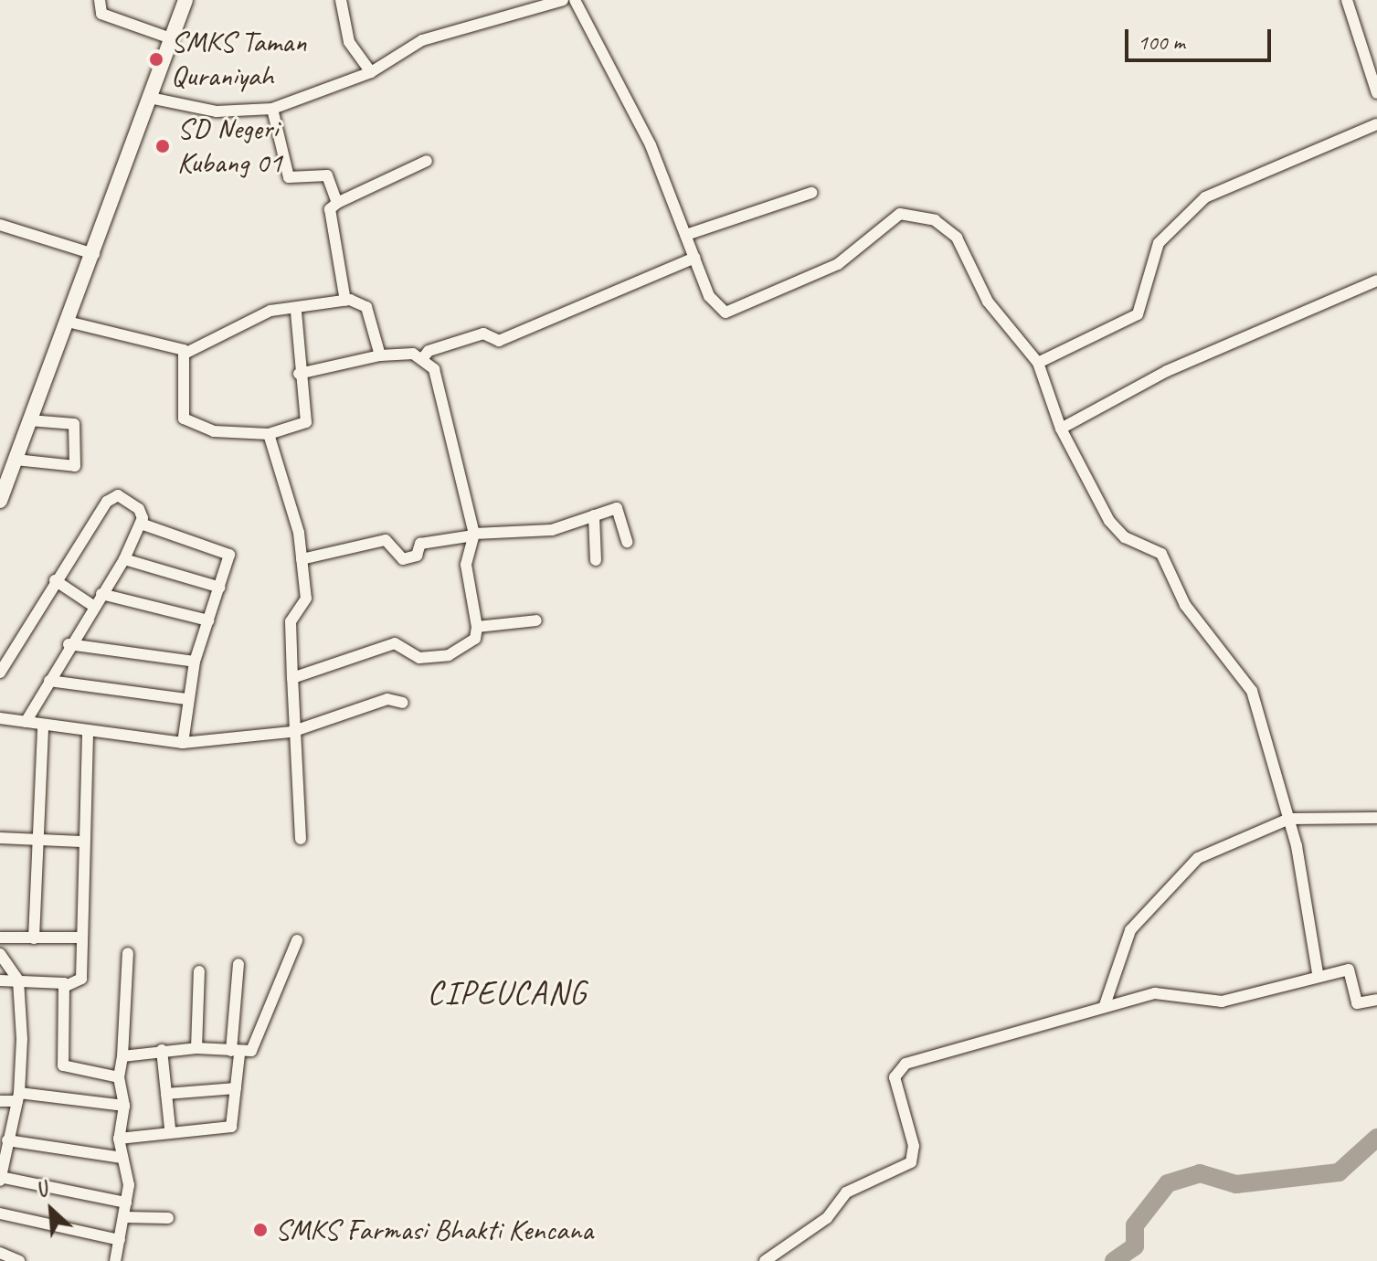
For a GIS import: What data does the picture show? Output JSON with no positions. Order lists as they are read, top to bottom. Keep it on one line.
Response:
{"districts":["CIPEUCANG"],"places":["SMKS Taman Quraniyah","SD Negeri Kubang 01","SMKS Farmasi Bhakti Kencana"],"scale_bar":"100 m","north":"top left"}
